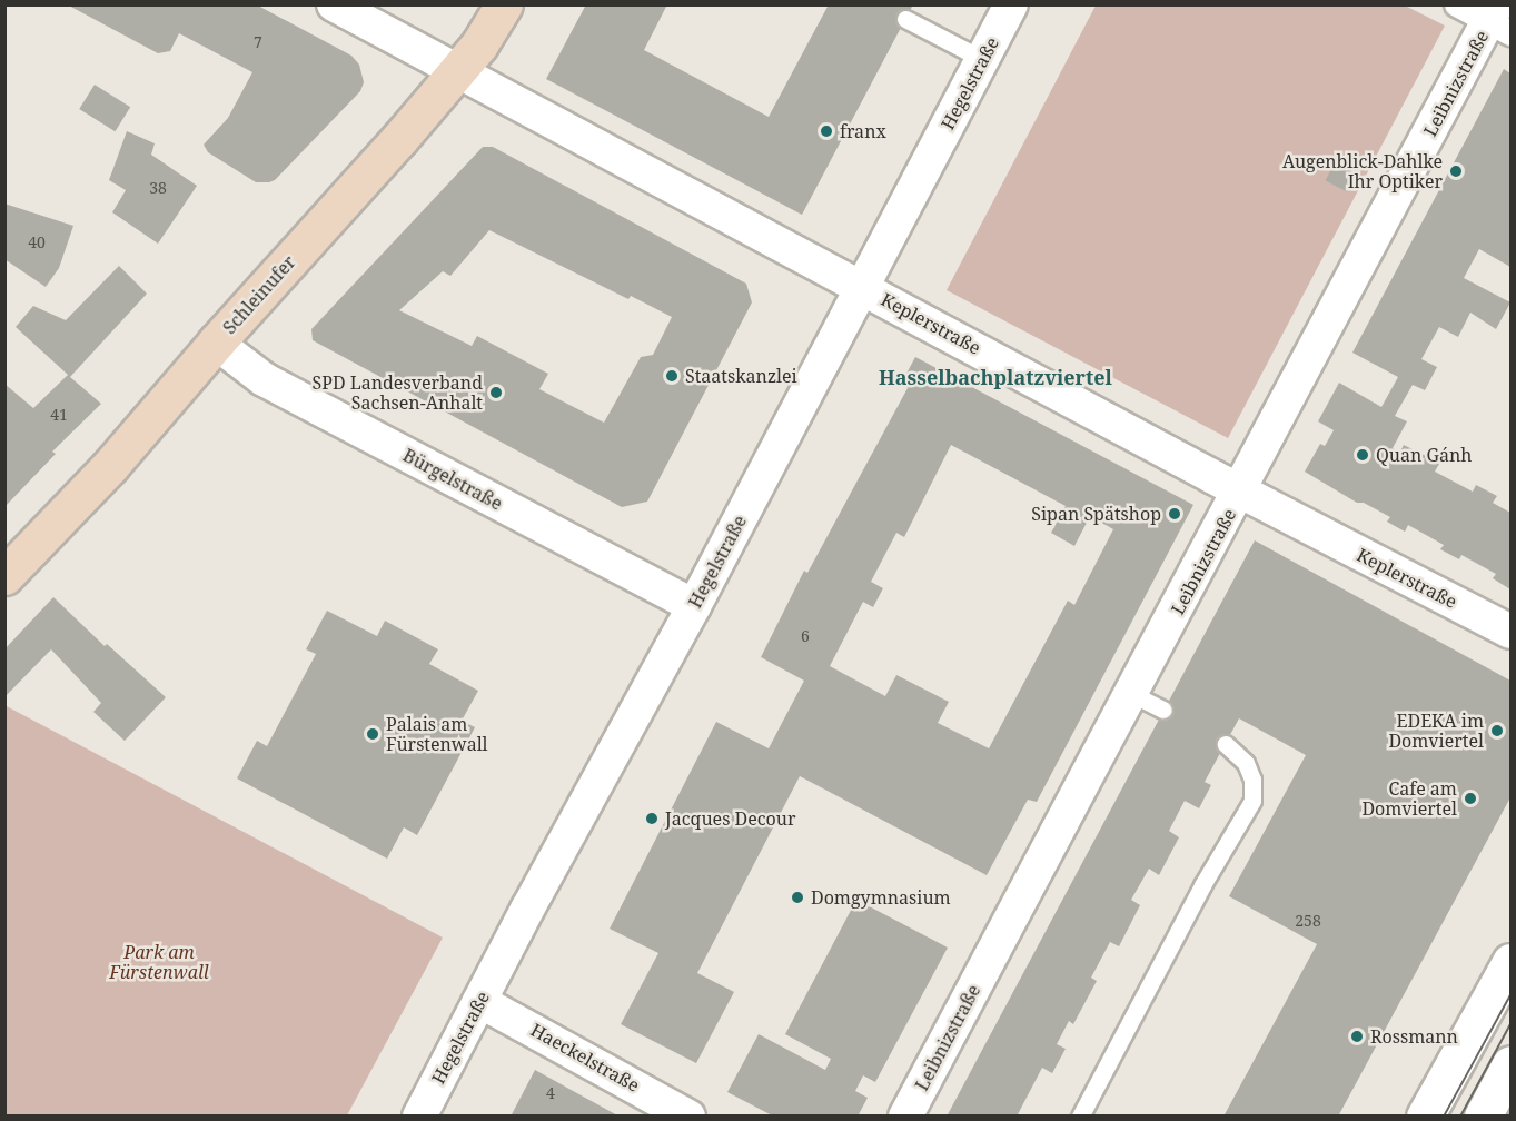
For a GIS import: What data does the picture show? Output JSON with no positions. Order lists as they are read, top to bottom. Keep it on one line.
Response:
{"streets":{"main road":["Schleinufer"],"street":["Hegelstraße","Leibnizstraße","Keplerstraße","Bürgelstraße","Haeckelstraße"]},"crossings":[["Hegelstraße","Keplerstraße"],["Hegelstraße","Bürgelstraße"],["Hegelstraße","Haeckelstraße"],["Leibnizstraße","Keplerstraße"],["Schleinufer","Keplerstraße"],["Schleinufer","Bürgelstraße"]],"districts":["Hasselbachplatzviertel"],"parks":["Park am Fürstenwall"],"places":["franx","Augenblick-Dahlke Ihr Optiker","Staatskanzlei","SPD Landesverband Sachsen-Anhalt","Quan Gánh","Sipan Spätshop","EDEKA im Domviertel","Palais am Fürstenwall","Cafe am Domviertel","Jacques Decour","Domgymnasium","Rossmann"],"house_numbers":["7","38","40","41","6","258","4"]}
